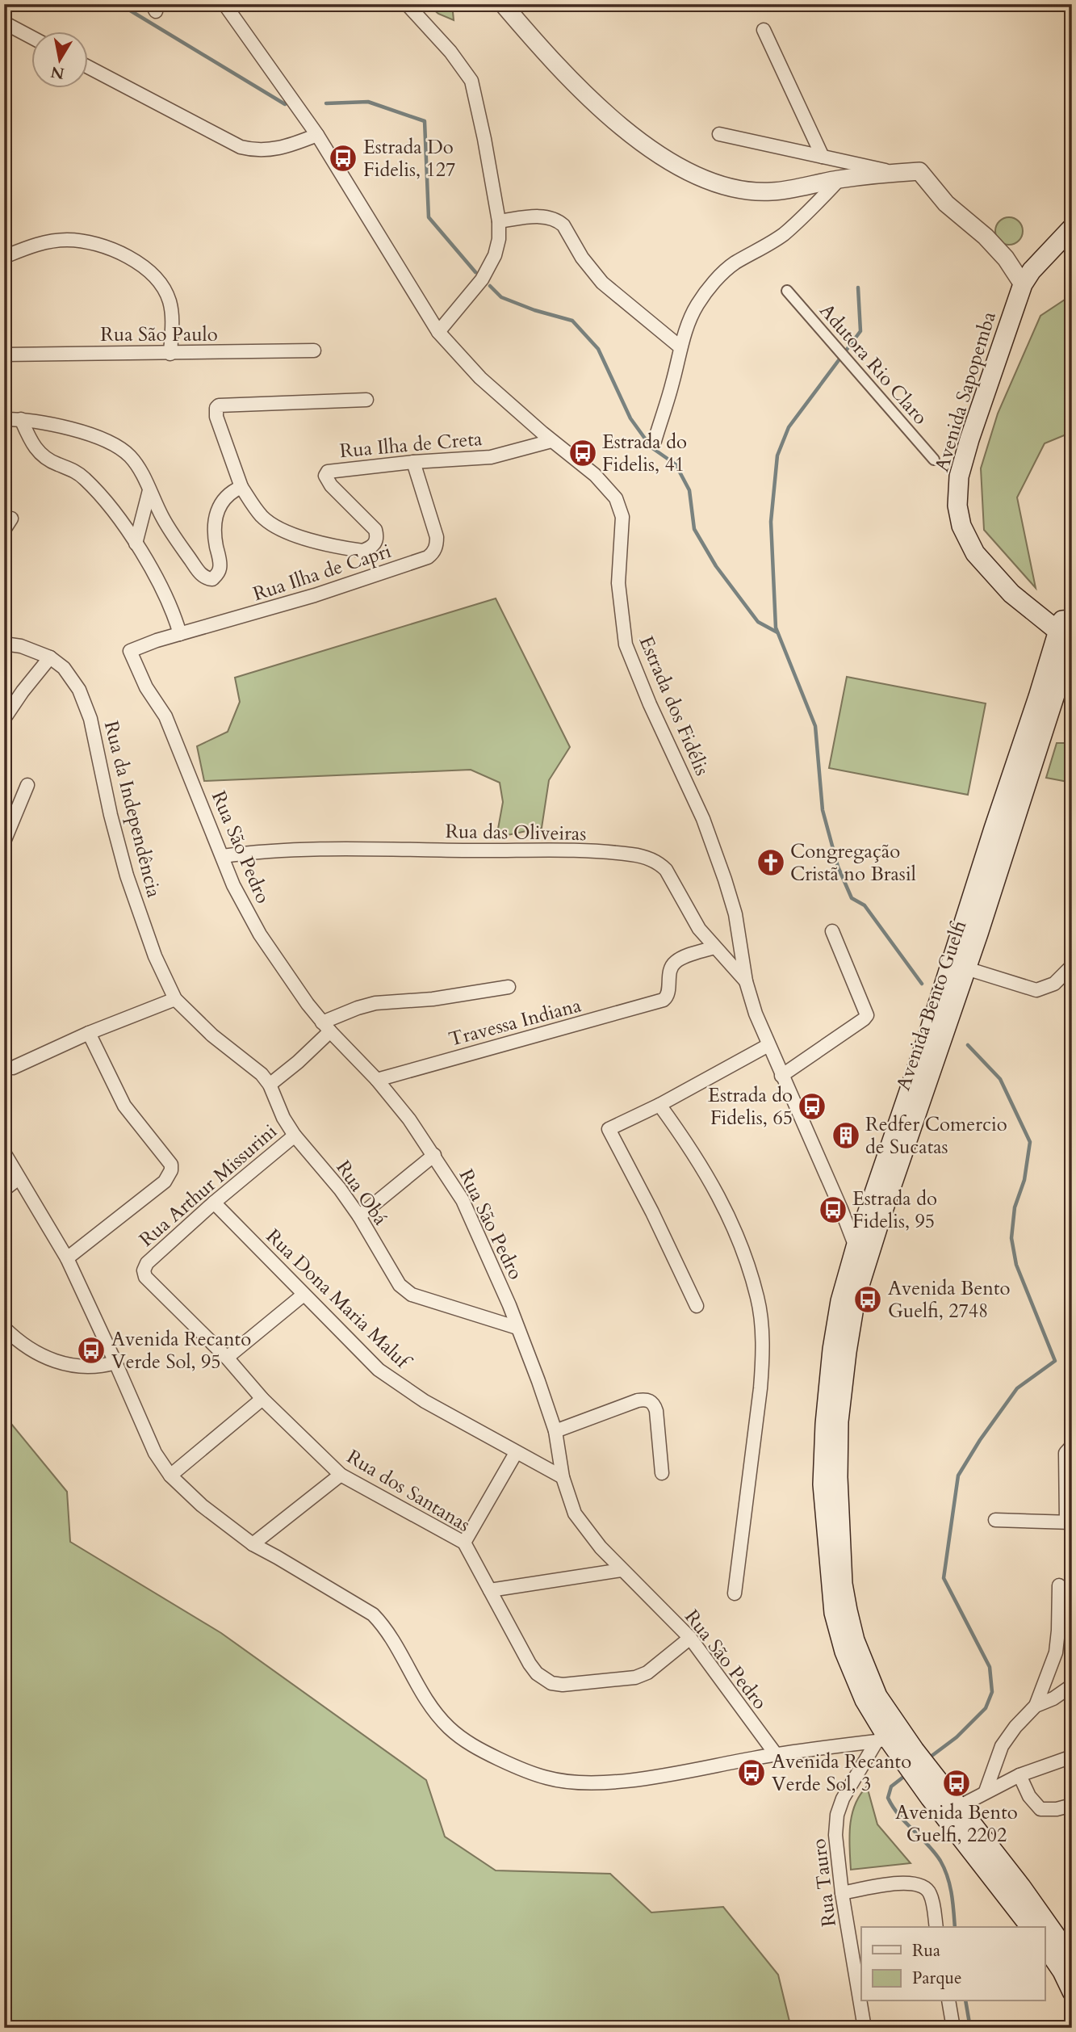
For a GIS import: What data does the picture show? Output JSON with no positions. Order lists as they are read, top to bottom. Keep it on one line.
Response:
{"streets":{"main road":["Avenida Sapopemba","Avenida Bento Guelfi"],"street":["Rua São Paulo","Adutora Rio Claro","Rua Ilha de Creta","Rua Ilha de Capri","Estrada dos Fidélis","Rua da Independência","Rua das Oliveiras","Rua São Pedro","Travessa Indiana","Rua Arthur Missurini","Rua Obá","Rua Dona Maria Maluf","Rua dos Santanas","Rua Tauro"]},"crossings":[["Avenida Sapopemba","Avenida Bento Guelfi"],["Rua Ilha de Creta","Rua Ilha de Capri"],["Rua Ilha de Creta","Estrada dos Fidélis"],["Rua Ilha de Capri","Rua São Pedro"],["Estrada dos Fidélis","Rua das Oliveiras"],["Estrada dos Fidélis","Avenida Bento Guelfi"],["Rua da Independência","Rua Obá"],["Rua das Oliveiras","Rua São Pedro"],["Rua das Oliveiras","Travessa Indiana"],["Rua São Pedro","Travessa Indiana"],["Rua São Pedro","Rua Obá"],["Rua São Pedro","Rua Dona Maria Maluf"],["Rua São Pedro","Rua dos Santanas"],["Avenida Bento Guelfi","Rua Tauro"],["Rua Arthur Missurini","Rua Obá"],["Rua Arthur Missurini","Rua Dona Maria Maluf"],["Rua Arthur Missurini","Rua dos Santanas"]],"places":{"bus stop":["Estrada Do Fidelis, 127","Estrada do Fidelis, 41","Estrada do Fidelis, 65","Estrada do Fidelis, 95","Avenida Bento Guelfi, 2748","Avenida Recanto Verde Sol, 95","Avenida Recanto Verde Sol, 3","Avenida Bento Guelfi, 2202"],"church":["Congregação Cristã no Brasil"],"building":["Redfer Comercio de Sucatas"]},"legend":["Rua","Parque"],"north":"bottom"}
